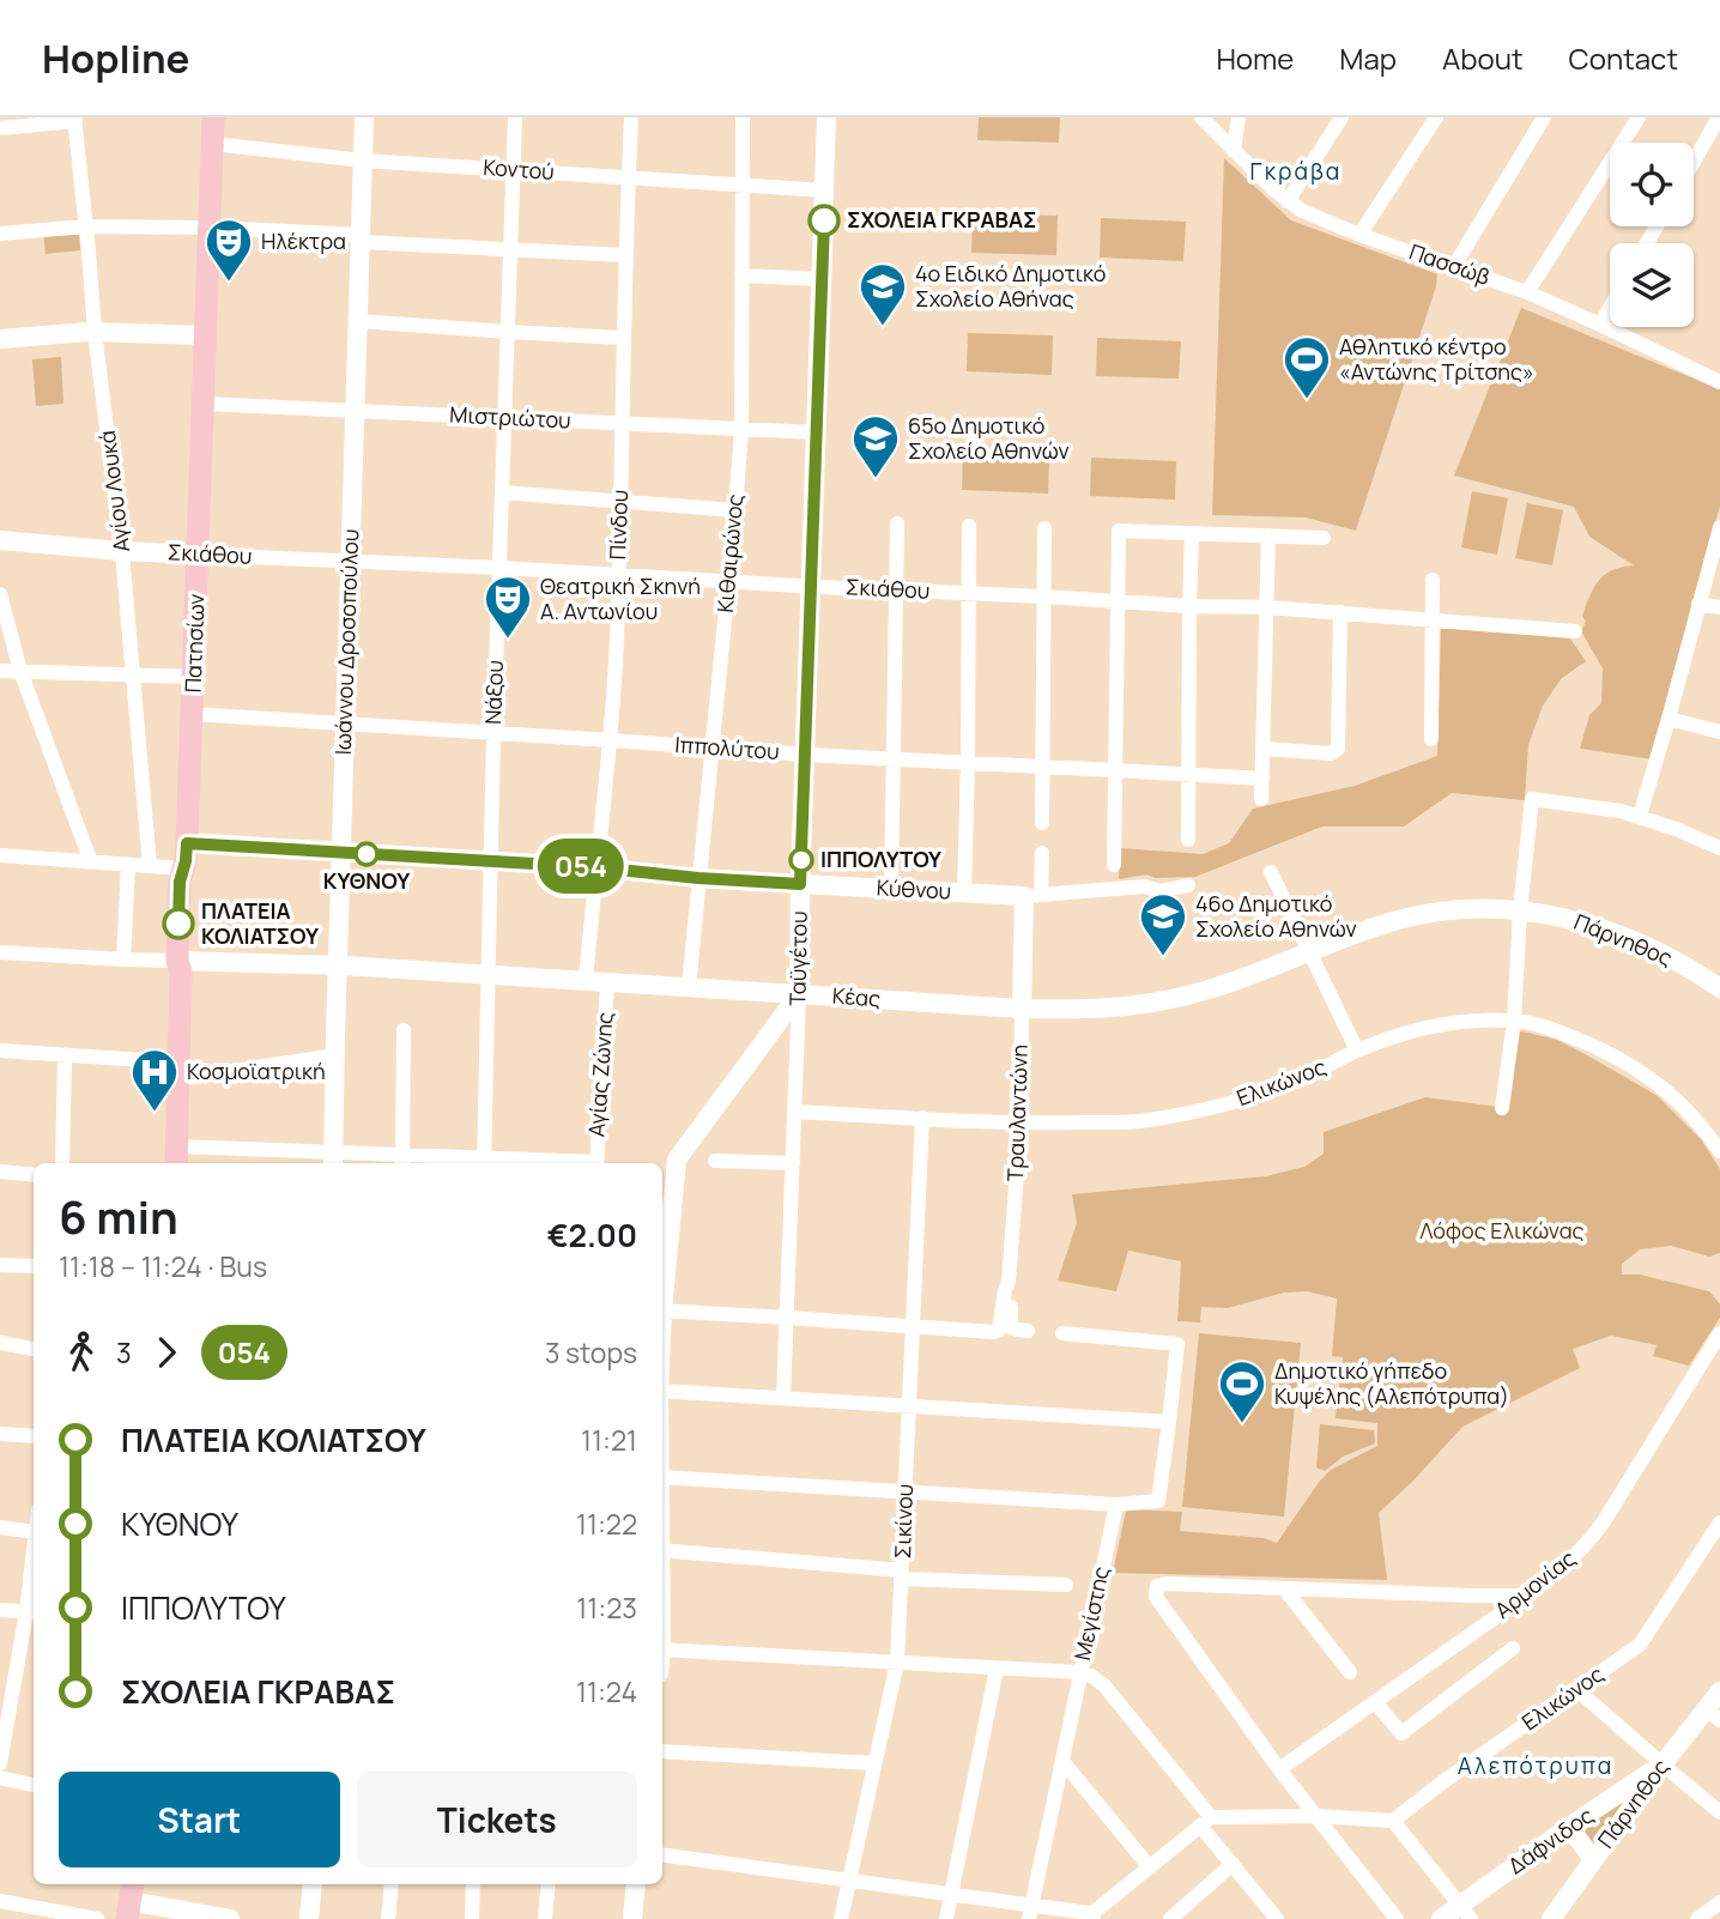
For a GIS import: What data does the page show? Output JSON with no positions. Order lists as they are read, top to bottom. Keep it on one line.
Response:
{"streets":{"main road":["Πατησίων"],"street":["Κοντού","Πασσώβ","Μιστριώτου","Αγίου Λουκά","Πίνδου","Κιθαιρώνος","Σκιάθου","Ιωάννου Δροσοπούλου","Νάξου","Ιππολύτου","Κύθνου","Πάρνηθος","Ταϋγέτου","Κέας","Αγίας Ζώνης","Ελικώνος","Τραυλαντώνη","Σικίνου","Αρμονίας","Μεγίστης","Δάφνιδος"]},"crossings":[["Κοντού","Πίνδου"],["Κοντού","Κιθαιρώνος"],["Κοντού","Ιωάννου Δροσοπούλου"],["Κοντού","Πατησίων"],["Κοντού","Νάξου"],["Κοντού","Ταϋγέτου"],["Μιστριώτου","Πίνδου"],["Μιστριώτου","Κιθαιρώνος"],["Μιστριώτου","Ιωάννου Δροσοπούλου"],["Μιστριώτου","Πατησίων"],["Μιστριώτου","Νάξου"],["Μιστριώτου","Ταϋγέτου"],["Αγίου Λουκά","Σκιάθου"],["Πίνδου","Σκιάθου"],["Πίνδου","Ιππολύτου"],["Πίνδου","Κύθνου"],["Πίνδου","Κέας"],["Κιθαιρώνος","Σκιάθου"],["Κιθαιρώνος","Ιππολύτου"],["Κιθαιρώνος","Κύθνου"],["Κιθαιρώνος","Κέας"],["Σκιάθου","Ιωάννου Δροσοπούλου"],["Σκιάθου","Πατησίων"],["Σκιάθου","Νάξου"],["Σκιάθου","Ταϋγέτου"],["Ιωάννου Δροσοπούλου","Ιππολύτου"],["Ιωάννου Δροσοπούλου","Κύθνου"],["Ιωάννου Δροσοπούλου","Κέας"],["Πατησίων","Ιππολύτου"],["Πατησίων","Κύθνου"],["Πατησίων","Κέας"],["Νάξου","Ιππολύτου"],["Νάξου","Κύθνου"],["Νάξου","Κέας"],["Ιππολύτου","Ταϋγέτου"],["Κύθνου","Ταϋγέτου"],["Κύθνου","Τραυλαντώνη"],["Πάρνηθος","Κέας"],["Πάρνηθος","Δάφνιδος"],["Ταϋγέτου","Κέας"],["Ταϋγέτου","Ελικώνος"],["Κέας","Αγίας Ζώνης"],["Κέας","Τραυλαντώνη"],["Ελικώνος","Τραυλαντώνη"],["Ελικώνος","Σικίνου"],["Τραυλαντώνη","Σικίνου"]],"districts":["Γκράβα","Αλεπότρυπα"],"parks":["Λόφος Ελικώνας"],"places":{"other":["ΣΧΟΛΕΙΑ ΓΚΡΑΒΑΣ","ΚΥΘΝΟΥ","ΙΠΠΟΛΥΤΟΥ","ΠΛΑΤΕΙΑ ΚΟΛΙΑΤΣΟΥ"],"theatre":["Ηλέκτρα","Θεατρική Σκηνή Α. Αντωνίου"],"school or university":["4ο Ειδικό Δημοτικό Σχολείο Αθήνας","65ο Δημοτικό Σχολείο Αθηνών","46ο Δημοτικό Σχολείο Αθηνών"],"sports":["Αθλητικό κέντρο «Αντώνης Τρίτσης»","Δημοτικό γήπεδο Κυψέλης (Αλεπότρυπα)"],"hospital":["Κοσμοϊατρική"]},"lines":["bus line 054"],"page":{"header":"Hopline","nav":["Home","Map","About","Contact"],"on_map":"054","heading":["6 min","11:18 – 11:24 · Bus","€2.00"],"legs":["3","054","3 stops"],"list":[{"name":"ΠΛΑΤΕΙΑ ΚΟΛΙΑΤΣΟΥ","value":"11:21"},{"name":"ΚΥΘΝΟΥ","value":"11:22"},{"name":"ΙΠΠΟΛΥΤΟΥ","value":"11:23"},{"name":"ΣΧΟΛΕΙΑ ΓΚΡΑΒΑΣ","value":"11:24"}],"buttons":["Start","Tickets"]}}
